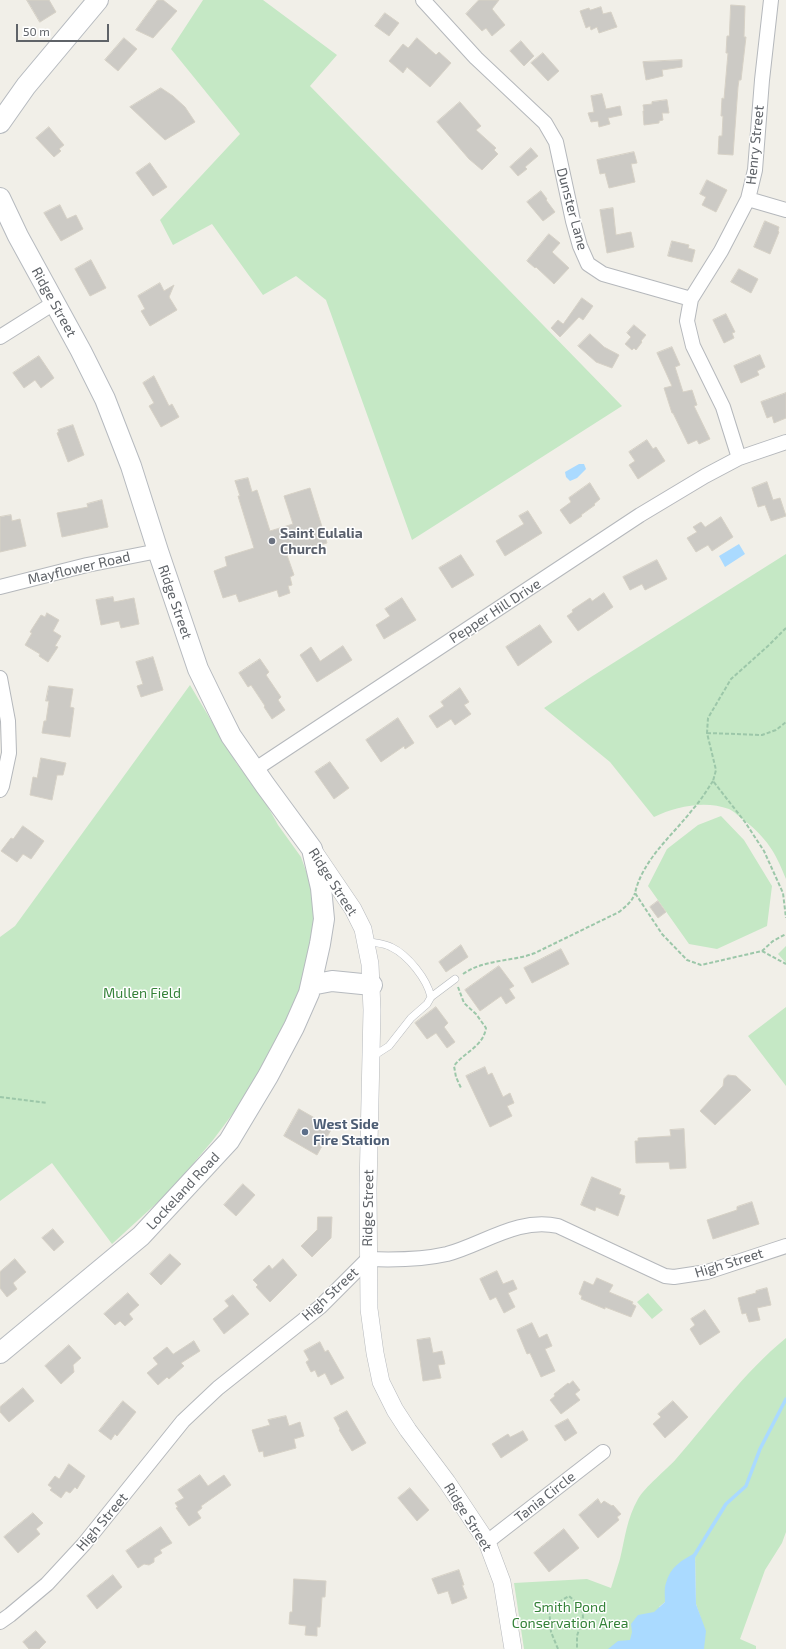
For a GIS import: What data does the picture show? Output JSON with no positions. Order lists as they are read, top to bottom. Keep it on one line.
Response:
{"streets":{"main road":["Ridge Street","Lockeland Road"],"street":["Henry Street","Dunster Lane","Mayflower Road","Pepper Hill Drive","High Street","Tania Circle"]},"crossings":[["Henry Street","Dunster Lane"],["Ridge Street","Mayflower Road"],["Ridge Street","Pepper Hill Drive"],["Ridge Street","Lockeland Road"],["Ridge Street","High Street"],["Ridge Street","Tania Circle"]],"parks":["Mullen Field","Smith Pond Conservation Area"],"places":["Saint Eulalia Church","West Side Fire Station"],"scale_bar":"50 m"}
